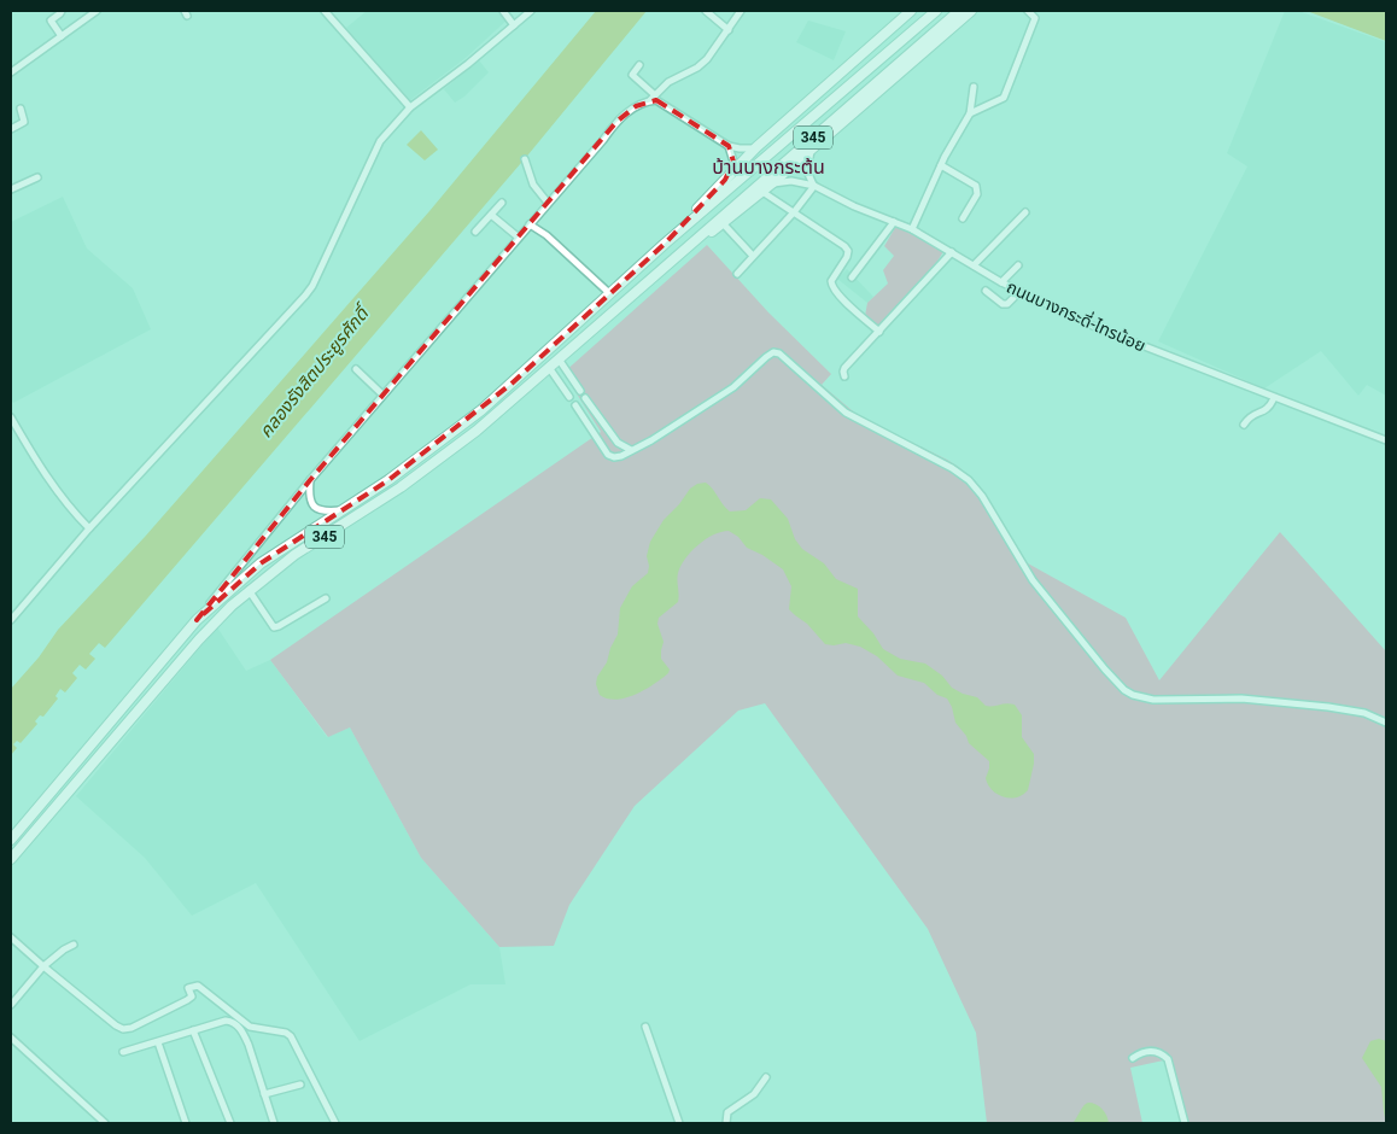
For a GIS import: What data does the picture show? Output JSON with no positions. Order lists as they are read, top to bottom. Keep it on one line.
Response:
{"streets":{"main road":["345"],"street":["ถนนบางกระดี่-ไทรน้อย"]},"districts":["บ้านบางกระต้น"],"water":["คลองรังสิตประยูรศักดิ์"]}
